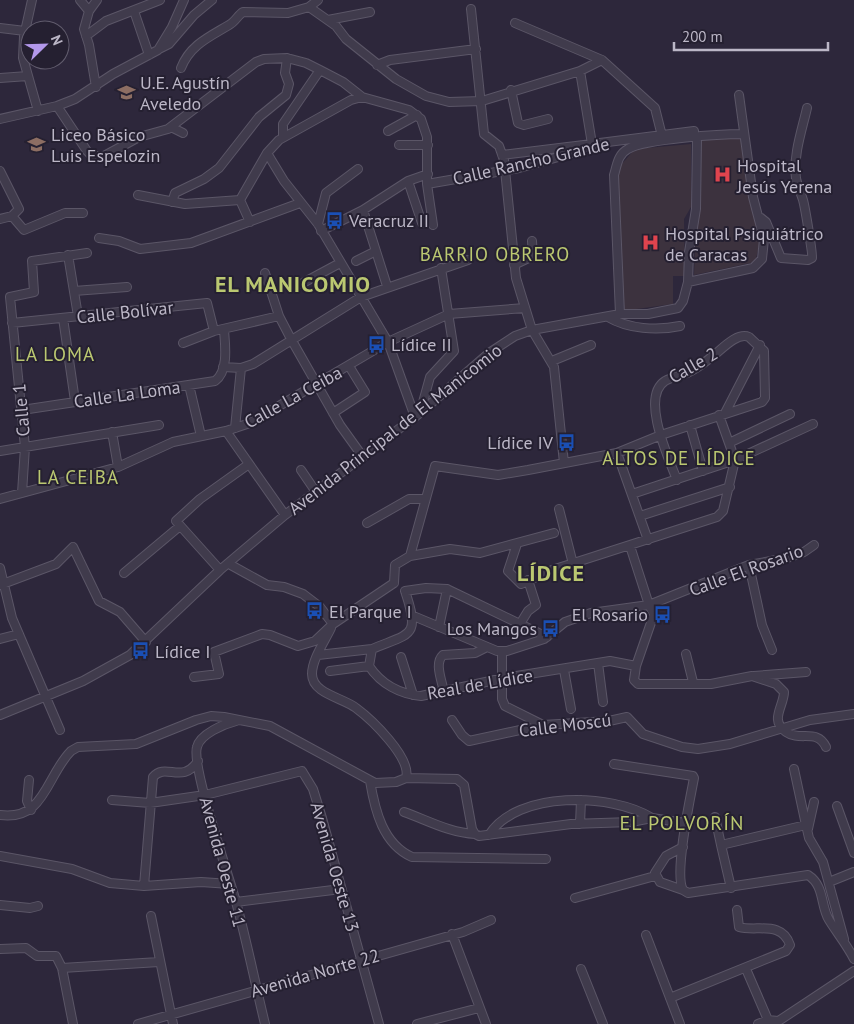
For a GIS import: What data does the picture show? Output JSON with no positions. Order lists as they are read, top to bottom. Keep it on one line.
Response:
{"streets":{"street":["Calle Rancho Grande","Calle Bolívar","Calle 2","Calle La Loma","Calle La Ceiba","Calle 1","Avenida Principal de El Manicomio","Calle El Rosario","Real de Lídice","Calle Moscú","Avenida Oeste 11","Avenida Oeste 13","Avenida Norte 22"]},"crossings":[["Calle Rancho Grande","Avenida Principal de El Manicomio"],["Calle Bolívar","Calle 1"],["Calle La Loma","Calle 1"],["Calle La Ceiba","Calle 1"],["Avenida Oeste 11","Avenida Oeste 13"],["Avenida Oeste 11","Avenida Norte 22"],["Avenida Oeste 13","Avenida Norte 22"]],"districts":["BARRIO OBRERO","EL MANICOMIO","LA LOMA","ALTOS DE LÍDICE","LA CEIBA","LÍDICE","EL POLVORÍN"],"places":{"school or university":["U.E. Agustín Aveledo","Liceo Básico Luis Espelozin"],"hospital":["Hospital Jesús Yerena","Hospital Psiquiátrico de Caracas"],"bus stop":["Veracruz II","Lídice II","Lídice IV","El Parque I","El Rosario","Los Mangos","Lídice I"]},"scale_bar":"200 m","north":"top right"}
